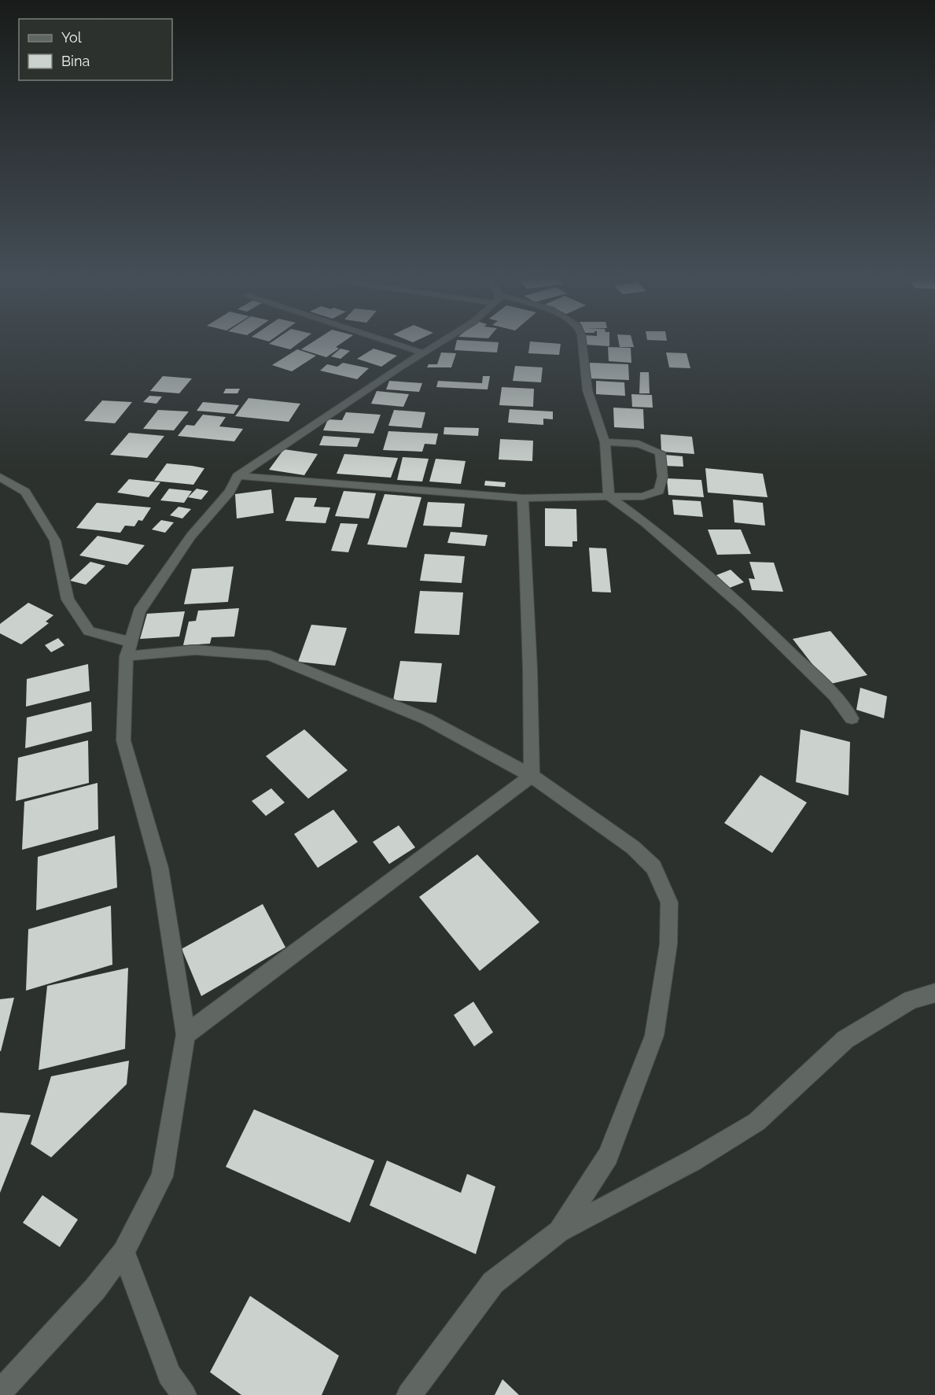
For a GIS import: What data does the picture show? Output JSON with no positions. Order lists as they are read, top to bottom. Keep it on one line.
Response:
{"legend":["Yol","Bina"]}
